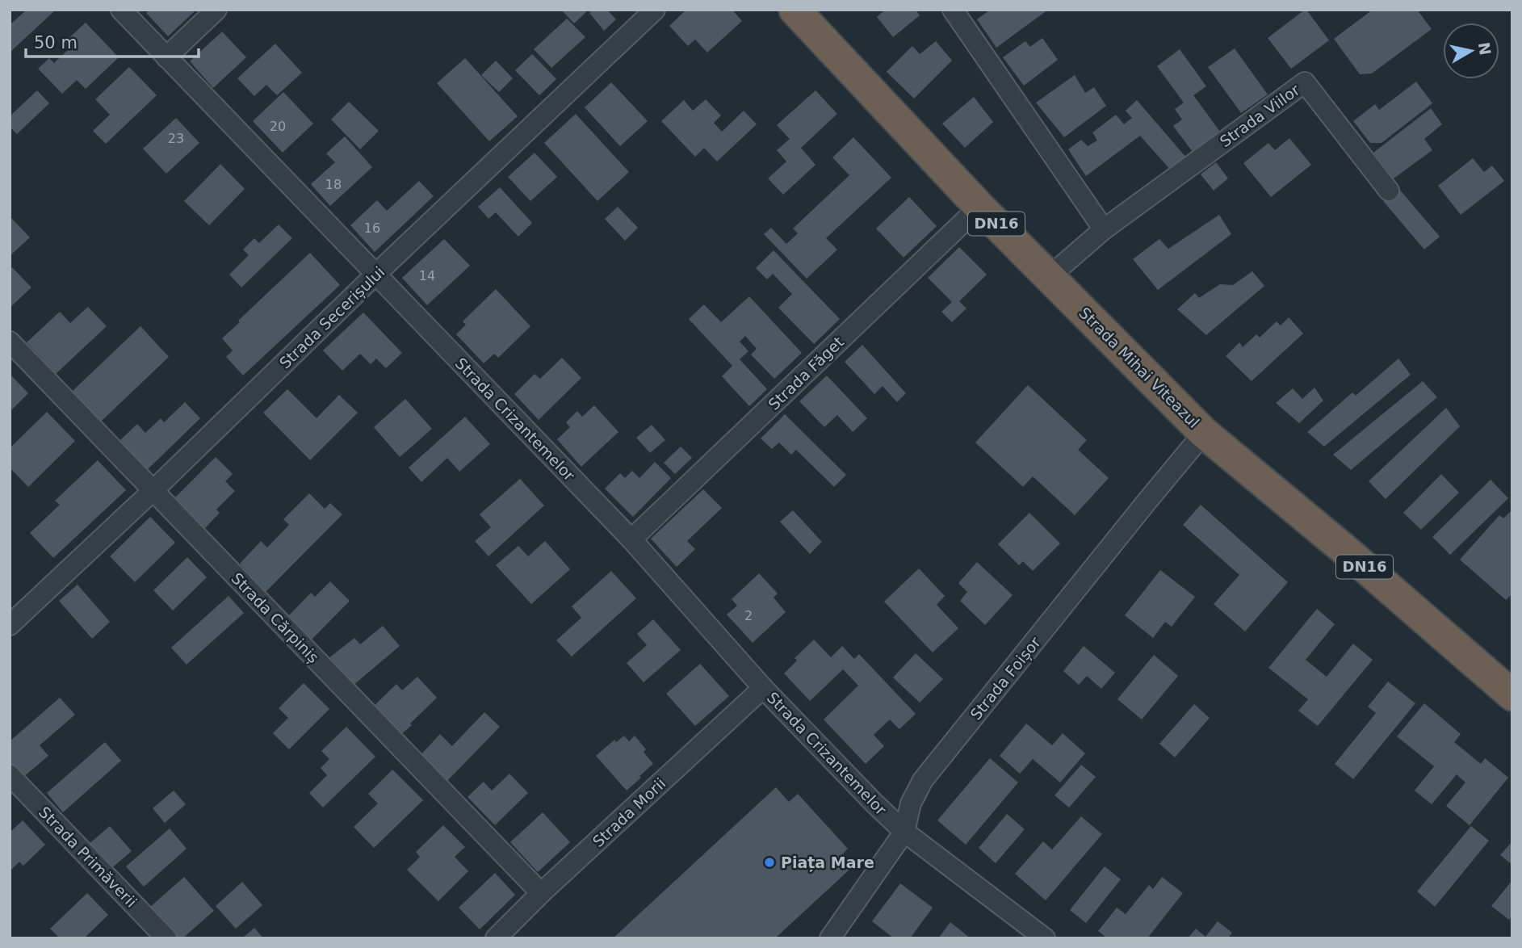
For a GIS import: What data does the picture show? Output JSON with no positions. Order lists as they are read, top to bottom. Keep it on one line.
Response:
{"streets":{"highway":["DN16","Strada Mihai Viteazul"],"street":["Strada Viilor","Strada Secerișului","Strada Făget","Strada Crizantemelor","Strada Cărpiniș","Strada Foișor","Strada Morii","Strada Primăverii"]},"crossings":[["Strada Viilor","Strada Mihai Viteazul"],["Strada Secerișului","Strada Crizantemelor"],["Strada Secerișului","Strada Cărpiniș"],["Strada Mihai Viteazul","Strada Făget"],["Strada Mihai Viteazul","Strada Foișor"],["Strada Făget","Strada Crizantemelor"],["Strada Crizantemelor","Strada Foișor"],["Strada Crizantemelor","Strada Morii"],["Strada Cărpiniș","Strada Morii"]],"places":["Piața Mare"],"house_numbers":["20","23","18","16","14","2"],"scale_bar":"50 m","north":"right"}
